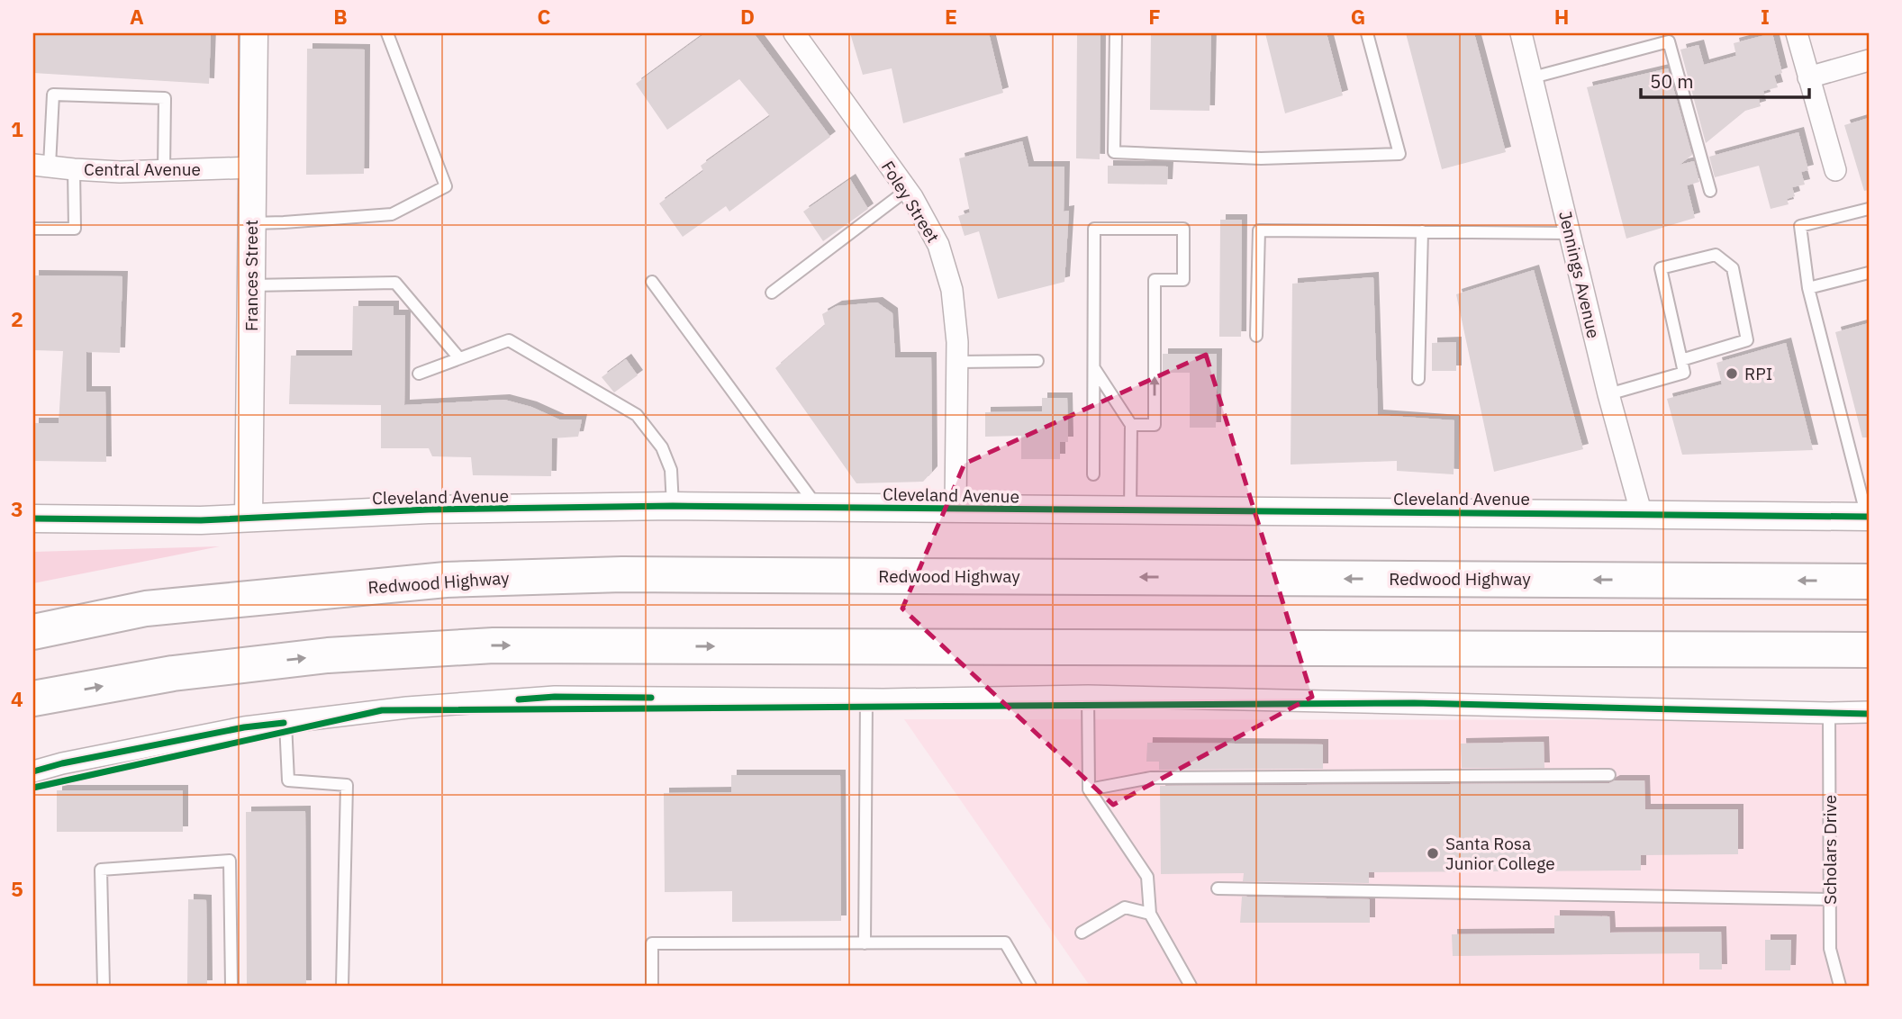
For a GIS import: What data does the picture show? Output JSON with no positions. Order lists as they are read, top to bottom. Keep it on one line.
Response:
{"streets":{"highway":["Redwood Highway"],"street":["Central Avenue","Foley Street","Jennings Avenue","Frances Street","Cleveland Avenue"],"lane":["Scholars Drive"]},"crossings":[["Central Avenue","Frances Street"],["Foley Street","Cleveland Avenue"],["Jennings Avenue","Cleveland Avenue"],["Frances Street","Cleveland Avenue"]],"places":["RPI","Santa Rosa Junior College"],"scale_bar":"50 m","grid":{"columns":["A","B","C","D","E","F","G","H","I"],"rows":["1","2","3","4","5"]}}
